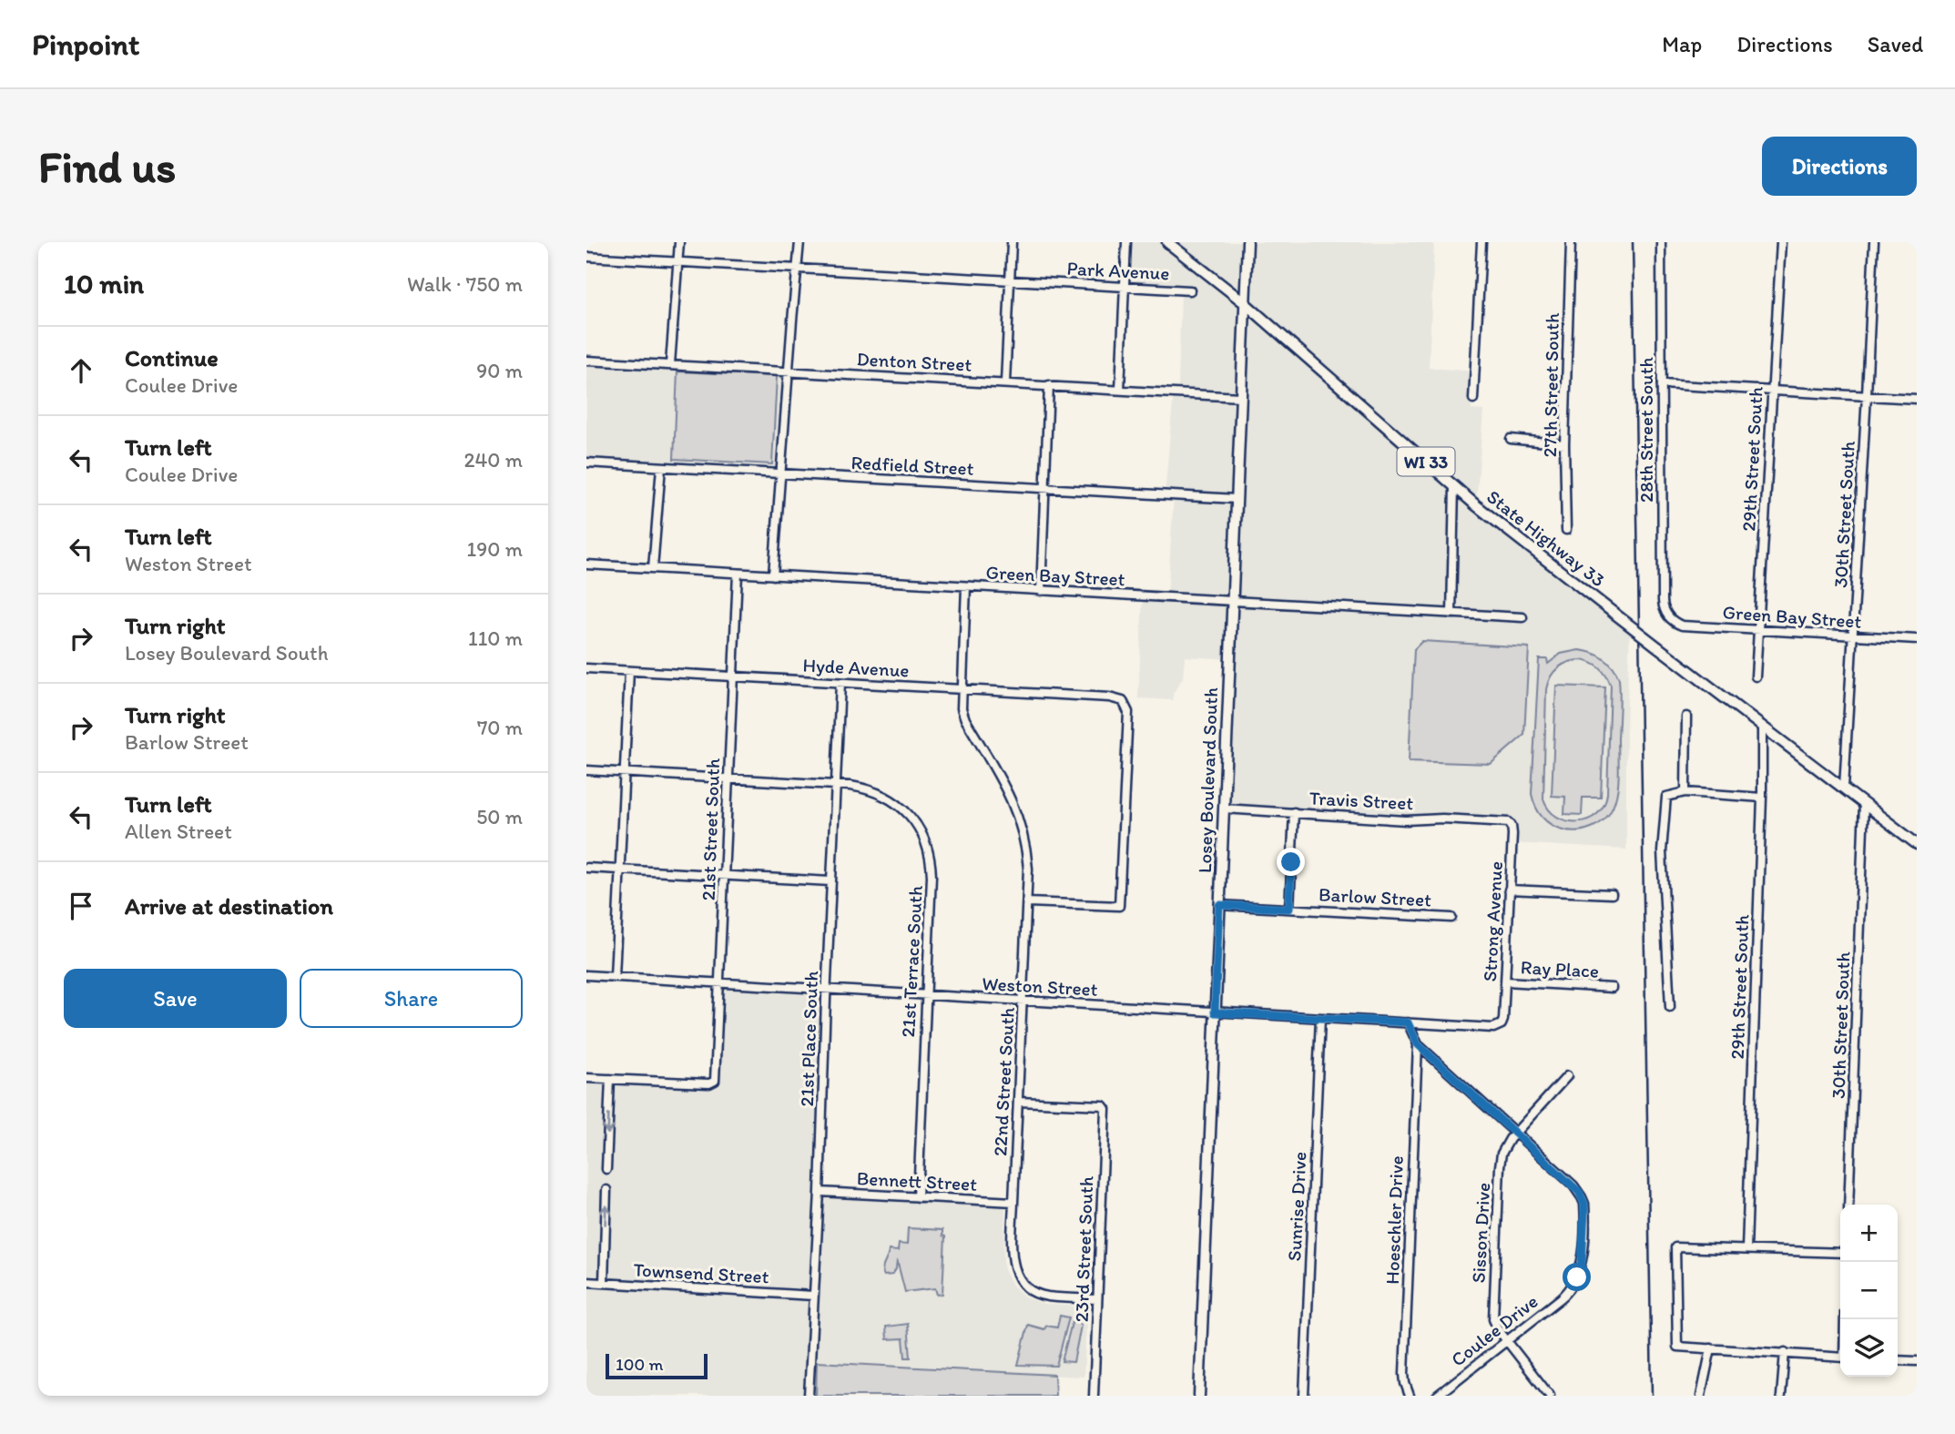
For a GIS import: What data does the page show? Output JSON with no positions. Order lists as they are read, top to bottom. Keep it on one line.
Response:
{"streets":{"main road":["WI 33","State Highway 33","Losey Boulevard South"],"street":["Park Avenue","Denton Street","27th Street South","28th Street South","29th Street South","Redfield Street","30th Street South","Green Bay Street","Hyde Avenue","Travis Street","21st Street South","Barlow Street","Strong Avenue","21st Terrace South","Ray Place","Weston Street","21st Place South","22nd Street South","Bennett Street","Sunrise Drive","Hoeschler Drive","Sisson Drive","23rd Street South","Townsend Street","Coulee Drive"]},"crossings":[["Denton Street","Losey Boulevard South"],["28th Street South","Green Bay Street"],["29th Street South","State Highway 33"],["29th Street South","Green Bay Street"],["Redfield Street","Losey Boulevard South"],["30th Street South","State Highway 33"],["30th Street South","Green Bay Street"],["State Highway 33","Losey Boulevard South"],["Green Bay Street","Losey Boulevard South"],["Green Bay Street","21st Street South"],["Green Bay Street","22nd Street South"],["Hyde Avenue","21st Street South"],["Hyde Avenue","21st Place South"],["Hyde Avenue","22nd Street South"],["Losey Boulevard South","Travis Street"],["Losey Boulevard South","Barlow Street"],["Losey Boulevard South","Weston Street"],["Travis Street","Strong Avenue"],["21st Street South","Weston Street"],["Strong Avenue","Ray Place"],["Strong Avenue","Weston Street"],["21st Terrace South","Weston Street"],["21st Terrace South","21st Place South"],["21st Terrace South","Bennett Street"],["Weston Street","21st Place South"],["Weston Street","22nd Street South"],["Weston Street","Sunrise Drive"],["Weston Street","Coulee Drive"],["21st Place South","Bennett Street"],["21st Place South","Townsend Street"],["22nd Street South","Bennett Street"],["22nd Street South","23rd Street South"],["Hoeschler Drive","Coulee Drive"],["Sisson Drive","Coulee Drive"]],"scale_bar":"100 m","page":{"header":"Pinpoint","nav":["Map","Directions","Saved"],"buttons":["Directions",["Save","Share"]],"title":"Find us","heading":["10 min","Walk · 750 m"],"list":[["Continue","Coulee Drive","90 m"],["Turn left","Coulee Drive","240 m"],["Turn left","Weston Street","190 m"],["Turn right","Losey Boulevard South","110 m"],["Turn right","Barlow Street","70 m"],["Turn left","Allen Street","50 m"],"Arrive at destination"],"map_buttons":["+","−"],"scale":"100 m"}}
